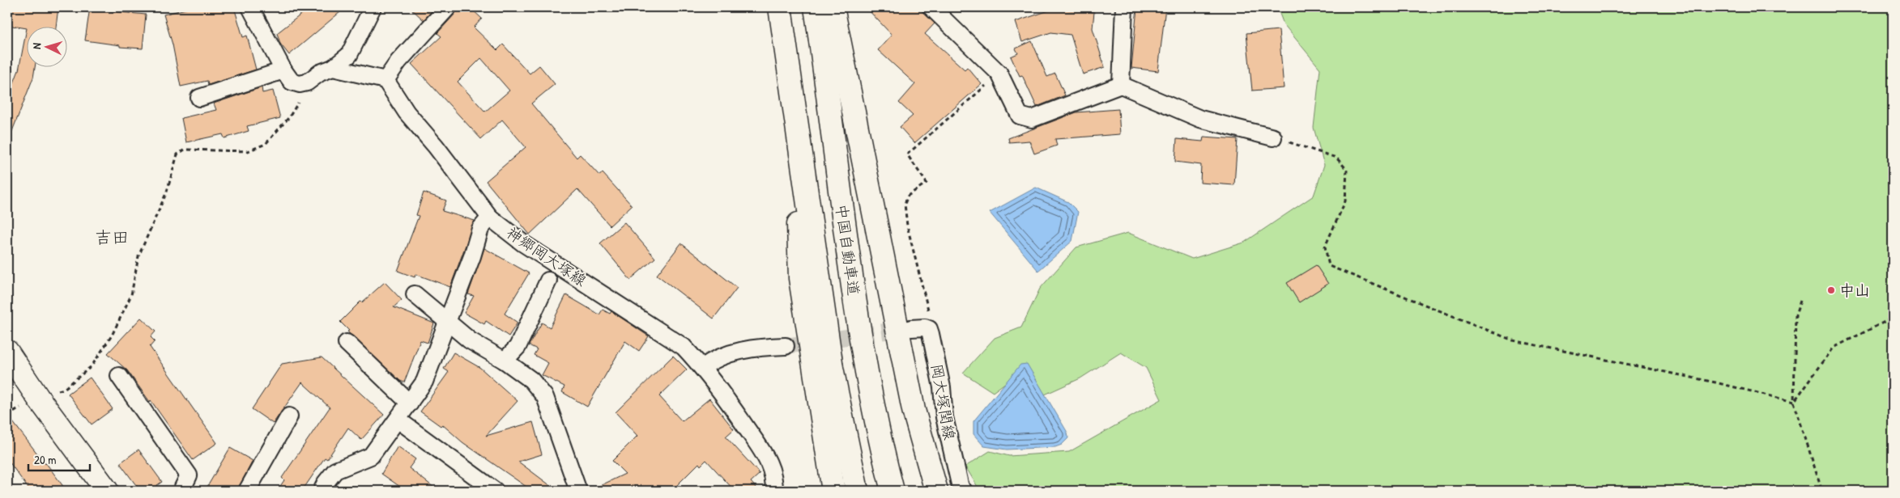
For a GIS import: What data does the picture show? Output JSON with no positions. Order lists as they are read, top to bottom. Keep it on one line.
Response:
{"streets":{"main road":["中国自動車道"],"street":["神郷岡大塚線","岡大塚閏線"]},"districts":["吉田"],"places":["中山"],"scale_bar":"20 m","north":"left"}
